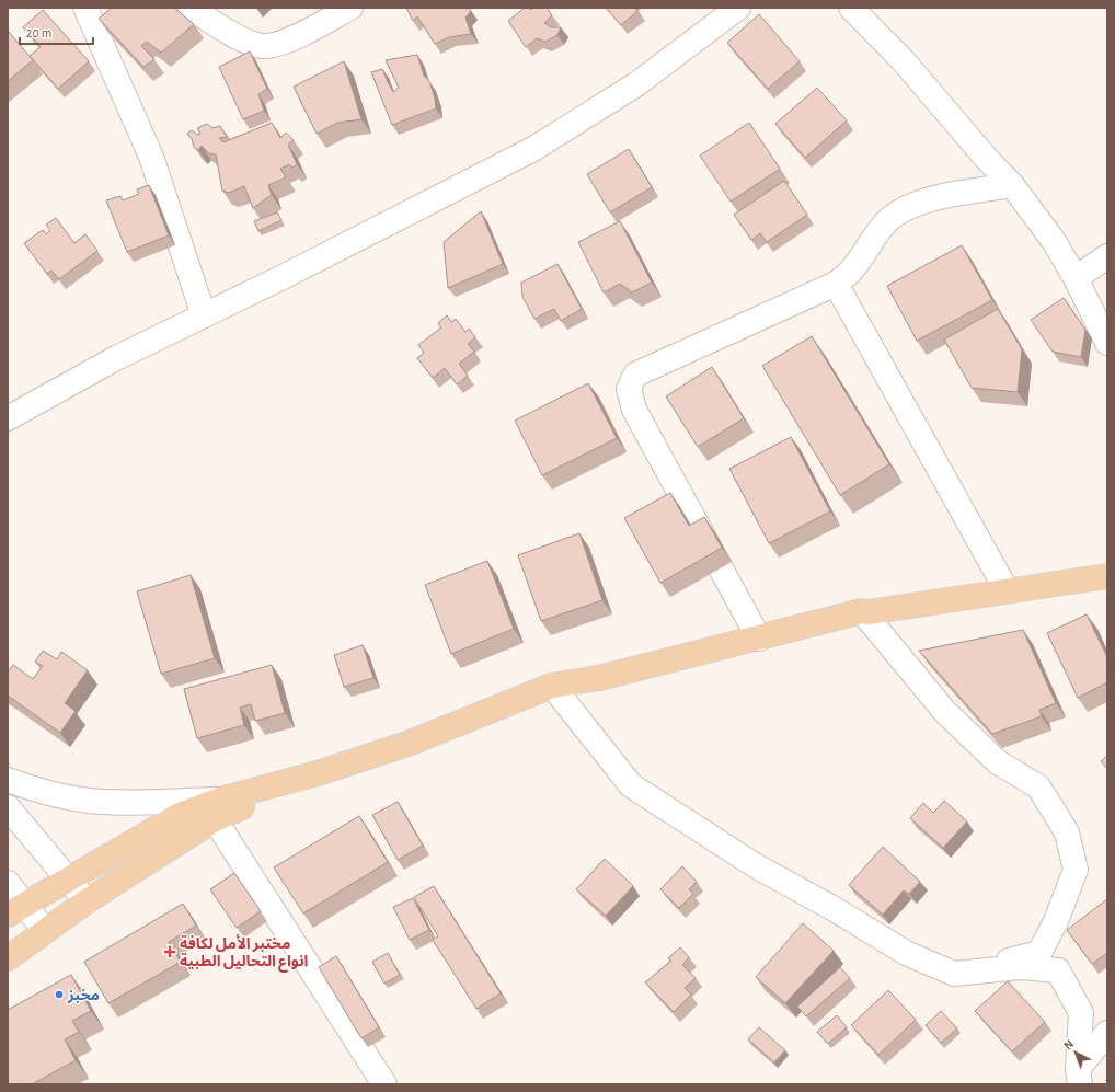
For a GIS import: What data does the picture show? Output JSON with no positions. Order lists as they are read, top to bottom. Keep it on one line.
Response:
{"places":{"health":["مختبر الأمل لكافة انواع التحاليل الطبية"],"other":["مخبز"]},"scale_bar":"20 m","north":"top left"}
